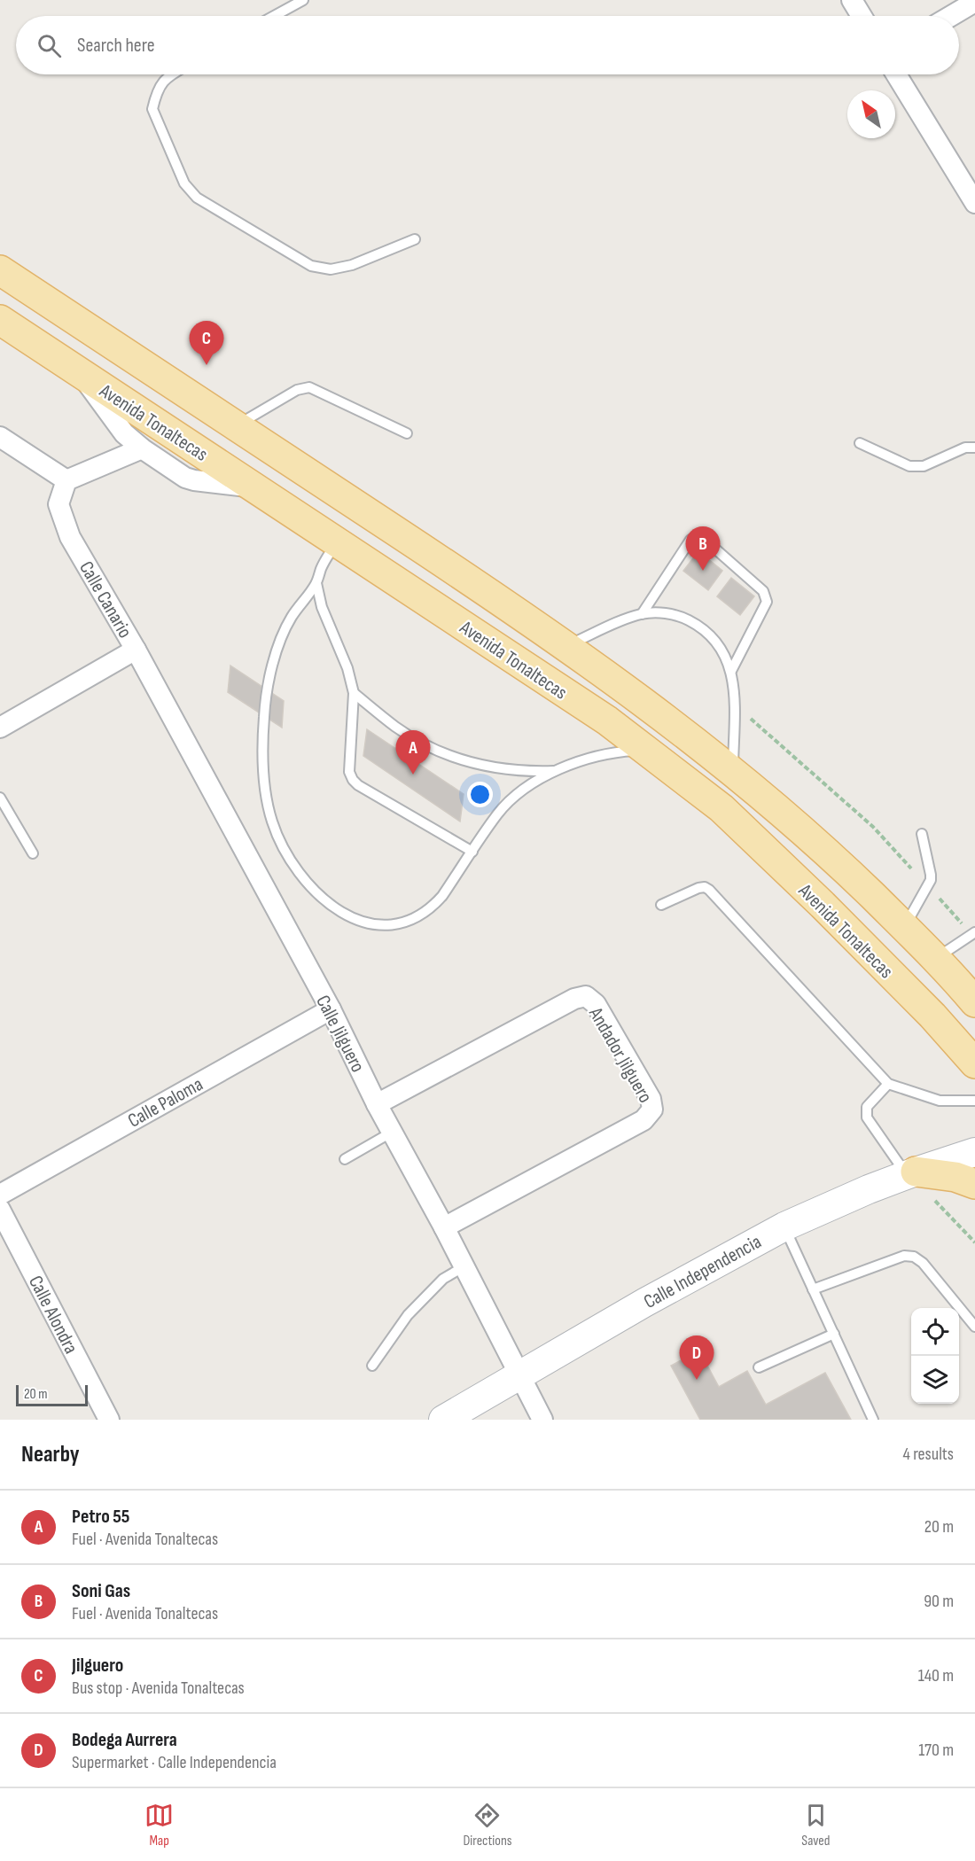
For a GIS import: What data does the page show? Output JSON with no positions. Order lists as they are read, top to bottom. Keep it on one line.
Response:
{"streets":{"main road":["Avenida Tonaltecas"],"street":["Calle Canario","Calle Jilguero","Andador Jilguero","Calle Paloma","Calle Independencia","Calle Alondra"]},"crossings":[["Calle Canario","Calle Jilguero"],["Calle Jilguero","Andador Jilguero"],["Calle Jilguero","Calle Paloma"],["Calle Jilguero","Calle Independencia"]],"scale_bar":"20 m","north":"top left","page":{"search":"Search here","pins":["C","B","A","D"],"scale":"20 m","heading":["Nearby","4 results"],"list":[{"mark":"A","name":"Petro 55","note":"Fuel · Avenida Tonaltecas","value":"20 m"},{"mark":"B","name":"Soni Gas","note":"Fuel · Avenida Tonaltecas","value":"90 m"},{"mark":"C","name":"Jilguero","note":"Bus stop · Avenida Tonaltecas","value":"140 m"},{"mark":"D","name":"Bodega Aurrera","note":"Supermarket · Calle Independencia","value":"170 m"}],"nav":["Map","Directions","Saved"]}}
